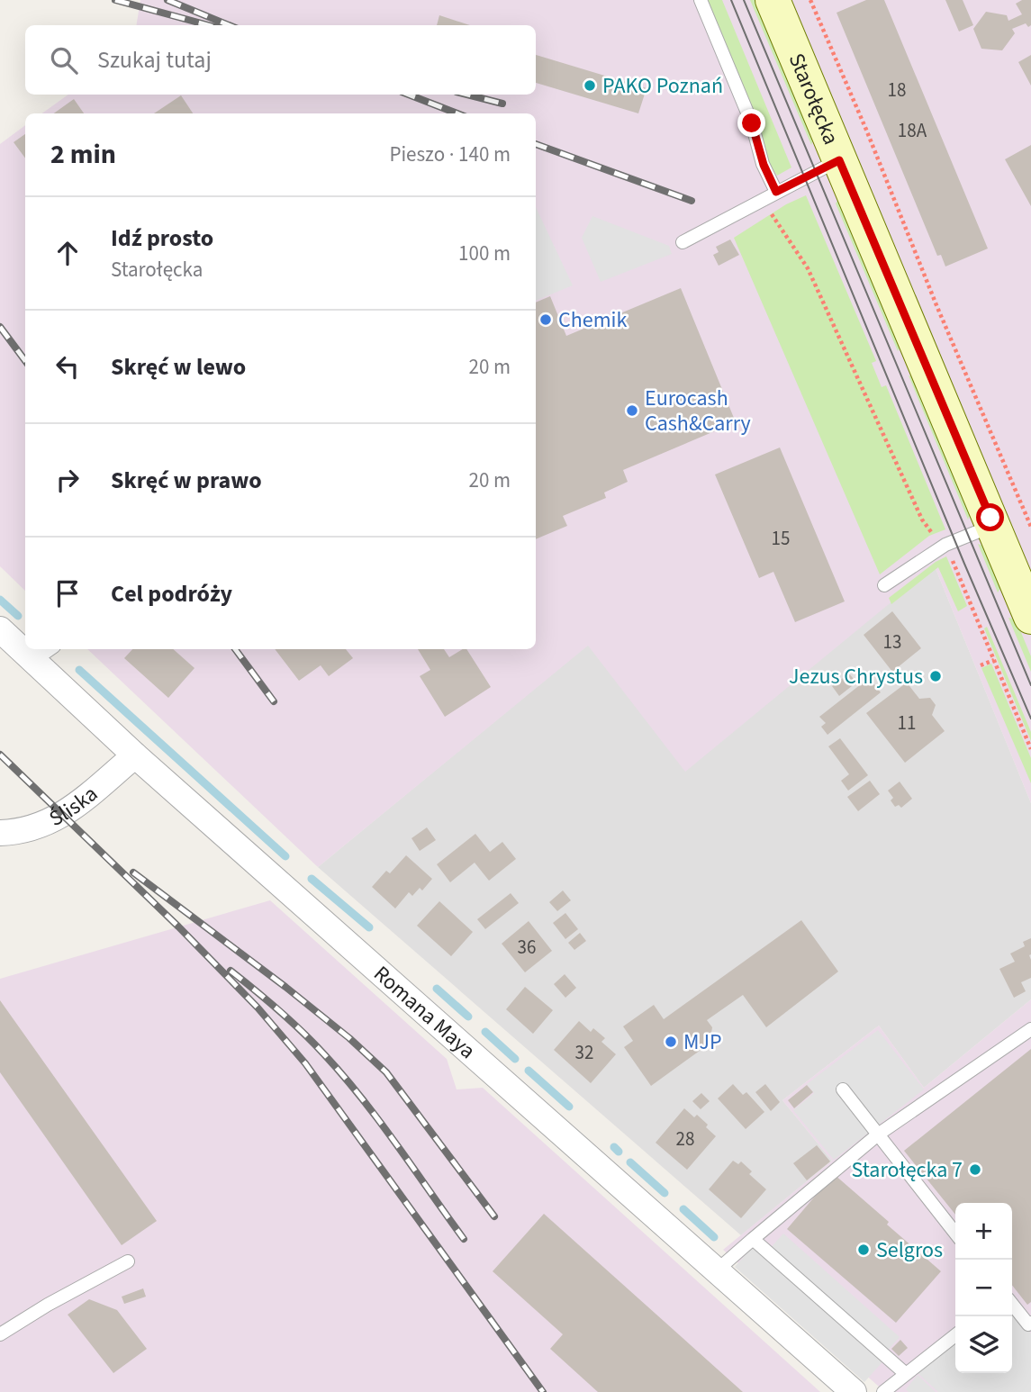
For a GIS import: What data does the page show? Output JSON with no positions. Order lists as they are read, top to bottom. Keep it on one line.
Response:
{"streets":{"street":["Starołęcka","Śliska","Romana Maya"]},"crossings":[["Śliska","Romana Maya"]],"places":["PAKO Poznań","Chemik","Eurocash Cash&Carry","Jezus Chrystus","MJP","Starołęcka 7","Selgros"],"house_numbers":["18","18A","15","13","11","36","32","28"],"page":{"search":"Szukaj tutaj","heading":["2 min","Pieszo · 140 m"],"list":[["Idź prosto","Starołęcka","100 m"],["Skręć w lewo","20 m"],["Skręć w prawo","20 m"],"Cel podróży"],"map_buttons":["+","−"]}}
